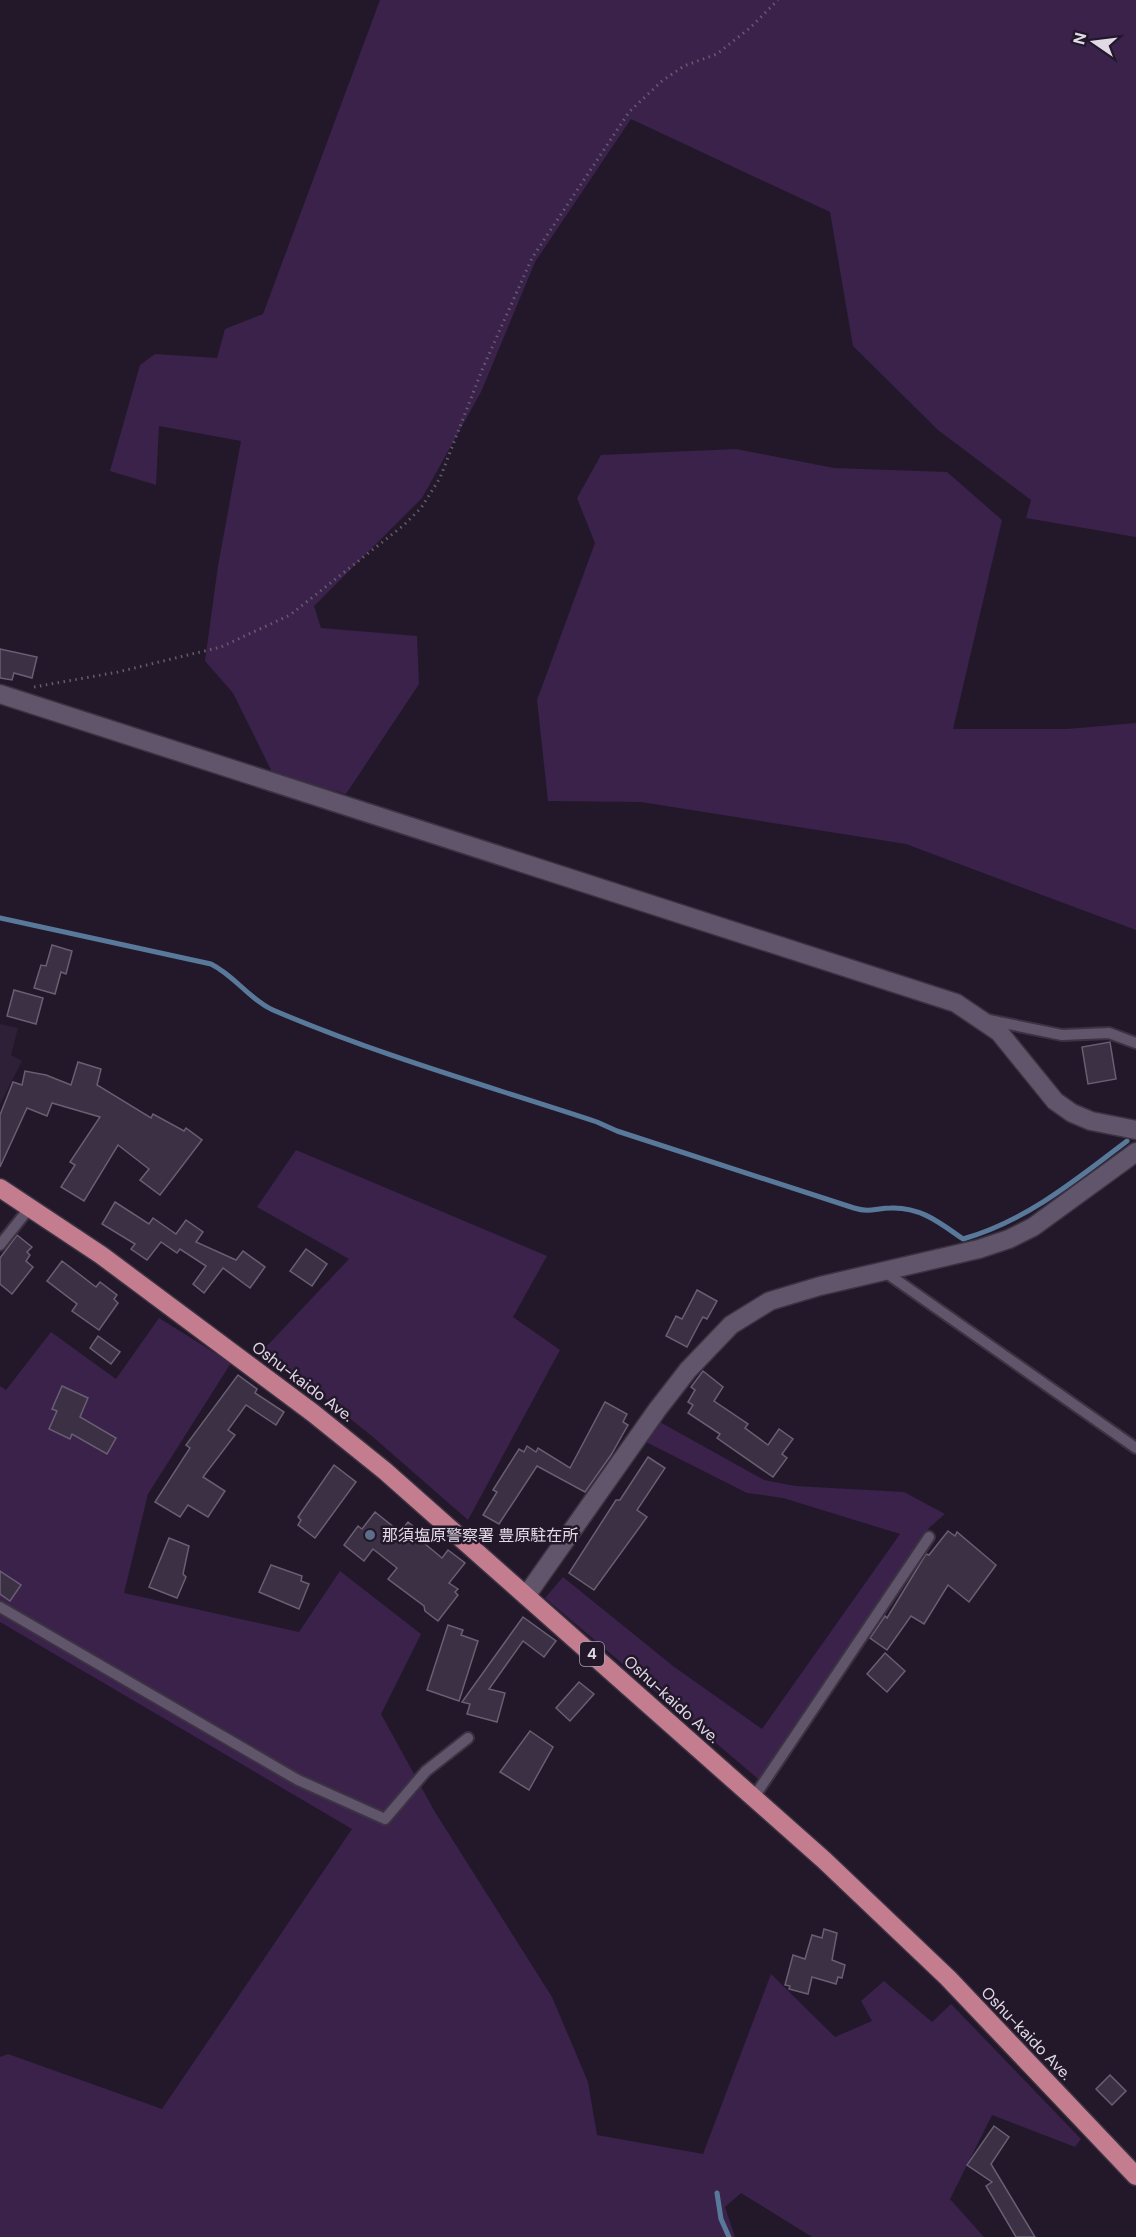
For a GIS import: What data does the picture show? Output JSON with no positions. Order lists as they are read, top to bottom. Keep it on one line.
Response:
{"streets":{"highway":["Oshu-kaido Ave.","4"]},"places":["那須塩原警察署 豊原駐在所"],"north":"left"}
